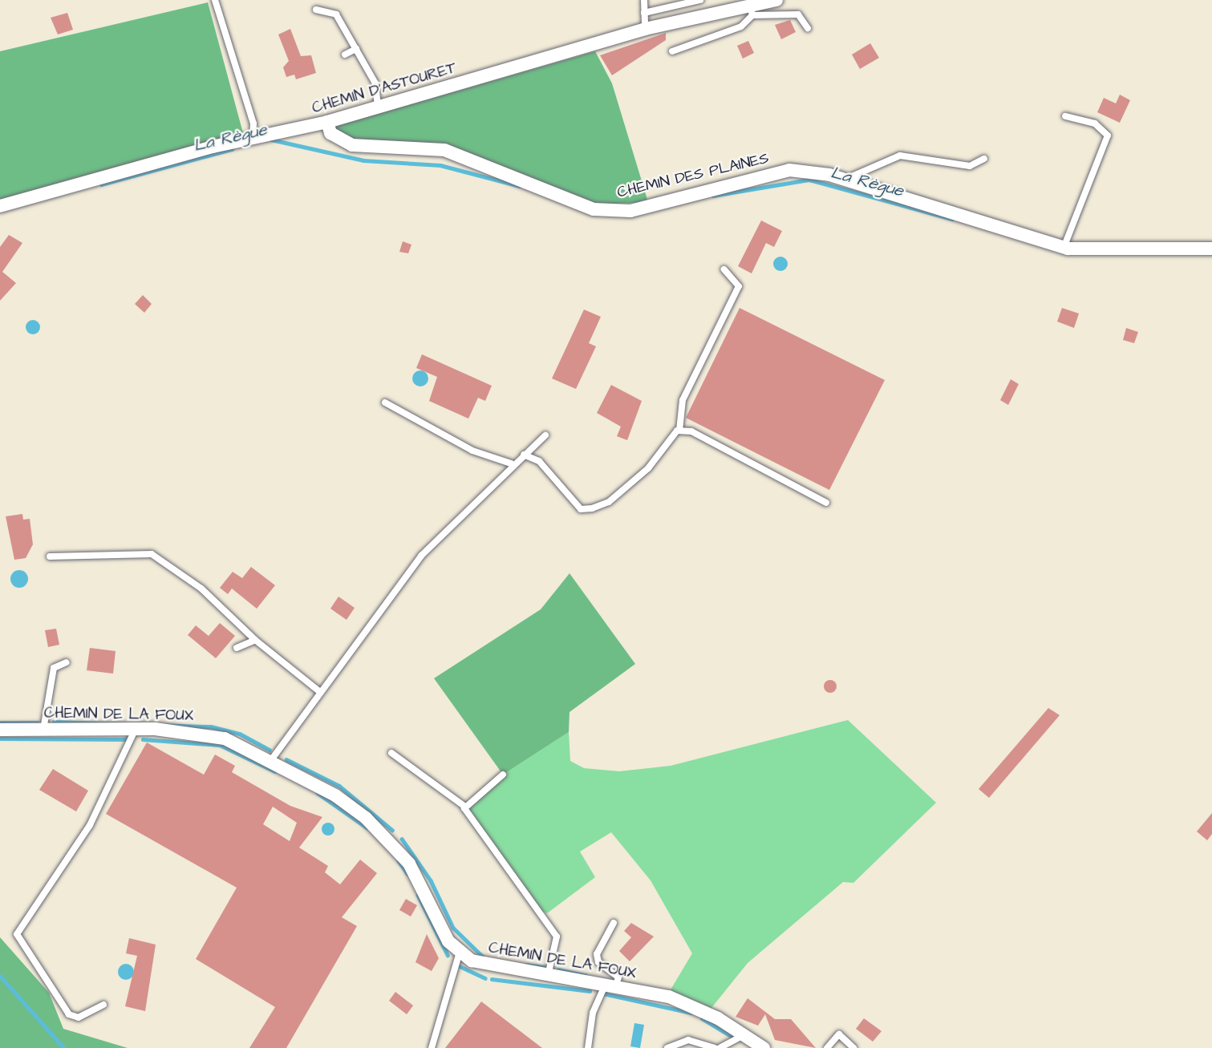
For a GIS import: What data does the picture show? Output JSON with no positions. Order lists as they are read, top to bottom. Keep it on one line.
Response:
{"streets":{"street":["CHEMIN D'ASTOURET","CHEMIN DES PLAINES","CHEMIN DE LA FOUX"]},"crossings":[["CHEMIN D'ASTOURET","CHEMIN DES PLAINES"]],"water":["La Règue"]}
